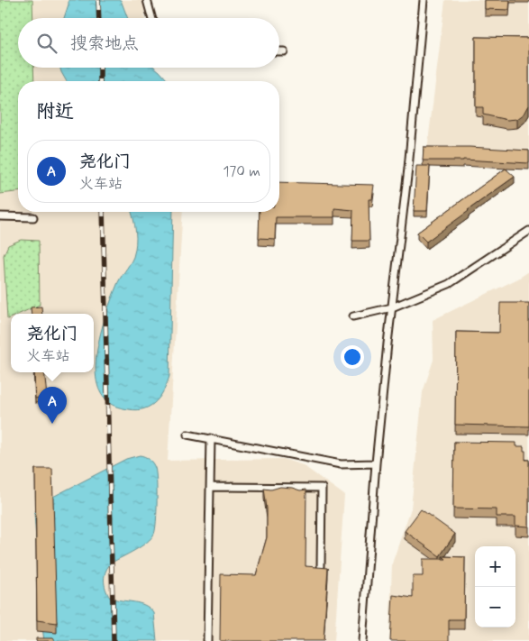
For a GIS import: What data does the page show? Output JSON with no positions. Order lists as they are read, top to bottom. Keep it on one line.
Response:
{"page":{"search":"搜索地点","heading":"附近","list":[{"mark":"A","name":"尧化门","note":"火车站","value":"170 m"}],"popup":["尧化门","火车站"],"pins":"A","map_buttons":["+","−"]}}
